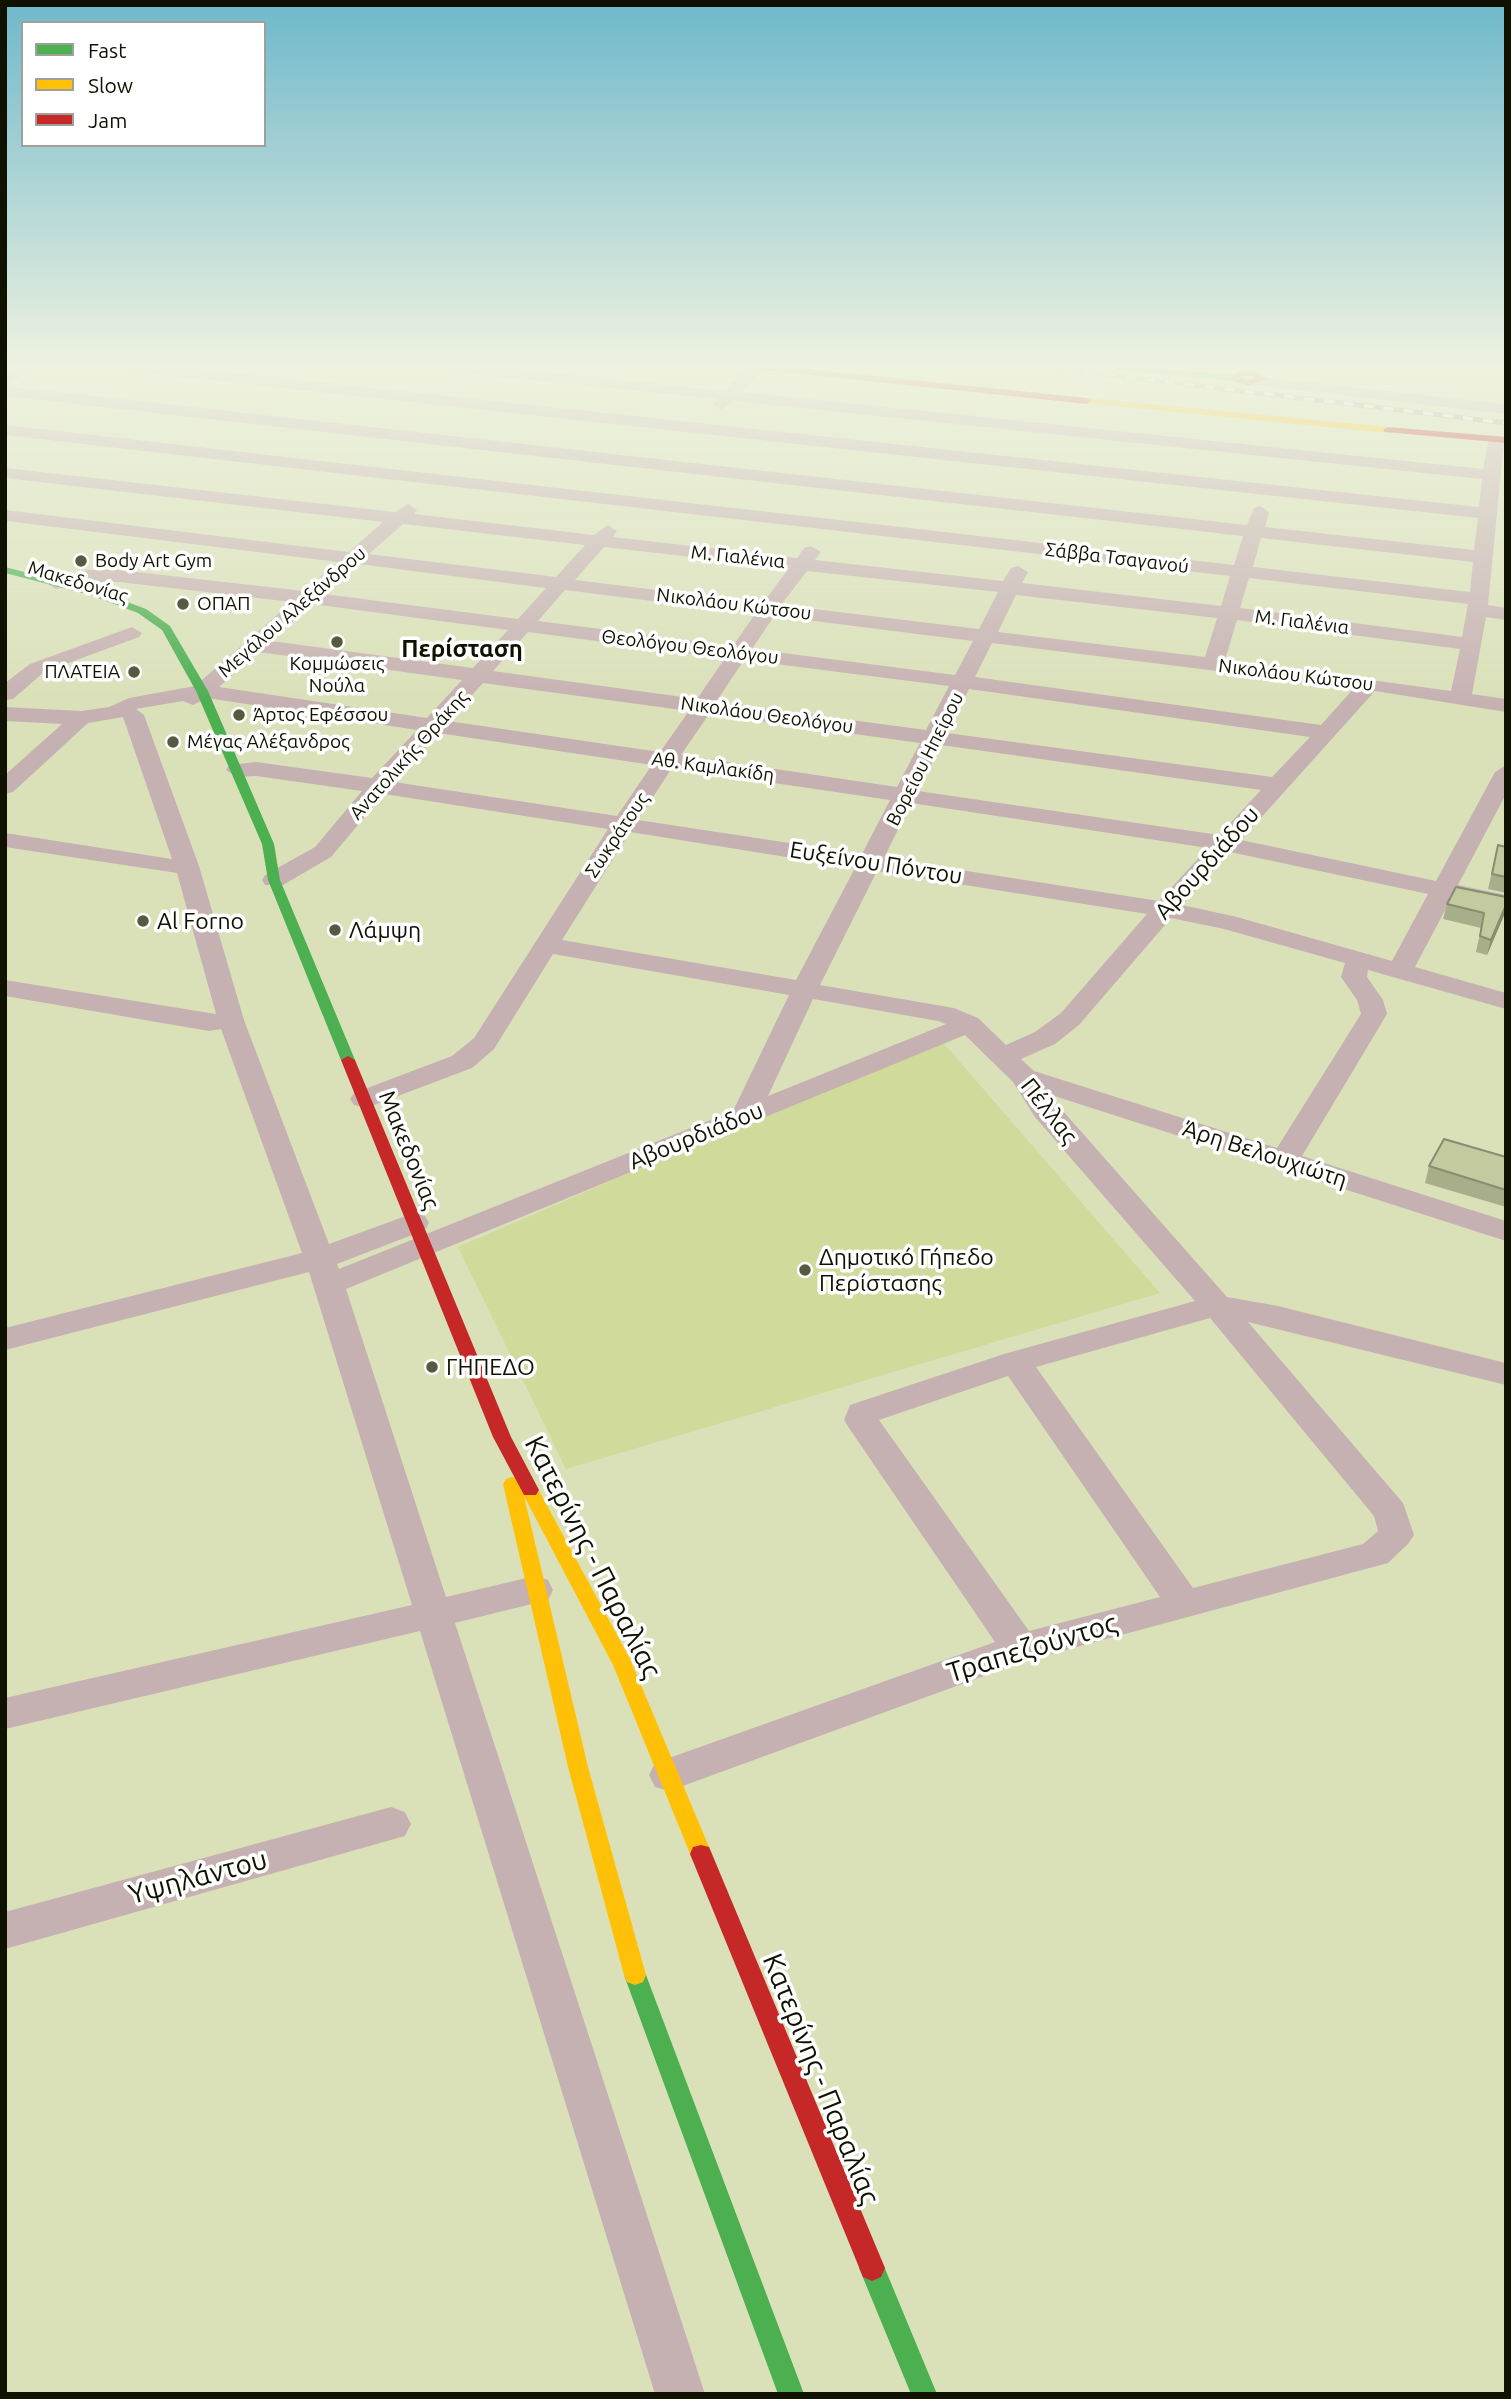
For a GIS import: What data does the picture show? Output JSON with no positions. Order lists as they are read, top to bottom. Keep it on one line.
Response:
{"streets":{"main road":["Μακεδονίας","Κατερίνης - Παραλίας"],"street":["Μ. Γιαλένια","Σάββα Τσαγανού","Νικολάου Κώτσου","Μεγάλου Αλεξάνδρου","Θεολόγου Θεολόγου","Νικολάου Θεολόγου","Ανατολικής Θράκης","Βορείου Ηπείρου","Αθ. Καμλακίδη","Σωκράτους","Ευξείνου Πόντου","Αβουρδιάδου","Πέλλας","Άρη Βελουχιώτη","Τραπεζούντος","Υψηλάντου"]},"crossings":[["Μ. Γιαλένια","Μεγάλου Αλεξάνδρου"],["Μ. Γιαλένια","Ανατολικής Θράκης"],["Μ. Γιαλένια","Βορείου Ηπείρου"],["Μ. Γιαλένια","Σωκράτους"],["Σάββα Τσαγανού","Μεγάλου Αλεξάνδρου"],["Σάββα Τσαγανού","Ανατολικής Θράκης"],["Σάββα Τσαγανού","Βορείου Ηπείρου"],["Σάββα Τσαγανού","Σωκράτους"],["Μακεδονίας","Μεγάλου Αλεξάνδρου"],["Μακεδονίας","Θεολόγου Θεολόγου"],["Μακεδονίας","Ανατολικής Θράκης"],["Μακεδονίας","Αθ. Καμλακίδη"],["Μακεδονίας","Σωκράτους"],["Μακεδονίας","Ευξείνου Πόντου"],["Μακεδονίας","Αβουρδιάδου"],["Μακεδονίας","Κατερίνης - Παραλίας"],["Νικολάου Κώτσου","Μεγάλου Αλεξάνδρου"],["Νικολάου Κώτσου","Ανατολικής Θράκης"],["Νικολάου Κώτσου","Βορείου Ηπείρου"],["Νικολάου Κώτσου","Σωκράτους"],["Νικολάου Κώτσου","Αβουρδιάδου"],["Μεγάλου Αλεξάνδρου","Θεολόγου Θεολόγου"],["Μεγάλου Αλεξάνδρου","Νικολάου Θεολόγου"],["Μεγάλου Αλεξάνδρου","Αθ. Καμλακίδη"],["Θεολόγου Θεολόγου","Ανατολικής Θράκης"],["Θεολόγου Θεολόγου","Βορείου Ηπείρου"],["Θεολόγου Θεολόγου","Σωκράτους"],["Θεολόγου Θεολόγου","Αβουρδιάδου"],["Νικολάου Θεολόγου","Ανατολικής Θράκης"],["Νικολάου Θεολόγου","Βορείου Ηπείρου"],["Νικολάου Θεολόγου","Σωκράτους"],["Νικολάου Θεολόγου","Αβουρδιάδου"],["Ανατολικής Θράκης","Αθ. Καμλακίδη"],["Ανατολικής Θράκης","Ευξείνου Πόντου"],["Βορείου Ηπείρου","Αθ. Καμλακίδη"],["Βορείου Ηπείρου","Ευξείνου Πόντου"],["Βορείου Ηπείρου","Αβουρδιάδου"],["Βορείου Ηπείρου","Πέλλας"],["Αθ. Καμλακίδη","Σωκράτους"],["Αθ. Καμλακίδη","Αβουρδιάδου"],["Σωκράτους","Ευξείνου Πόντου"],["Σωκράτους","Πέλλας"],["Ευξείνου Πόντου","Αβουρδιάδου"],["Αβουρδιάδου","Πέλλας"],["Πέλλας","Άρη Βελουχιώτη"],["Πέλλας","Τραπεζούντος"],["Κατερίνης - Παραλίας","Τραπεζούντος"]],"districts":["Περίσταση"],"places":["Body Art Gym","ΟΠΑΠ","Κομμώσεις Νούλα","ΠΛΑΤΕΙΑ","Άρτος Εφέσσου","Μέγας Αλέξανδρος","Al Forno","Λάμψη","Δημοτικό Γήπεδο Περίστασης","ΓΗΠΕΔΟ"],"legend":["Fast","Slow","Jam"]}
